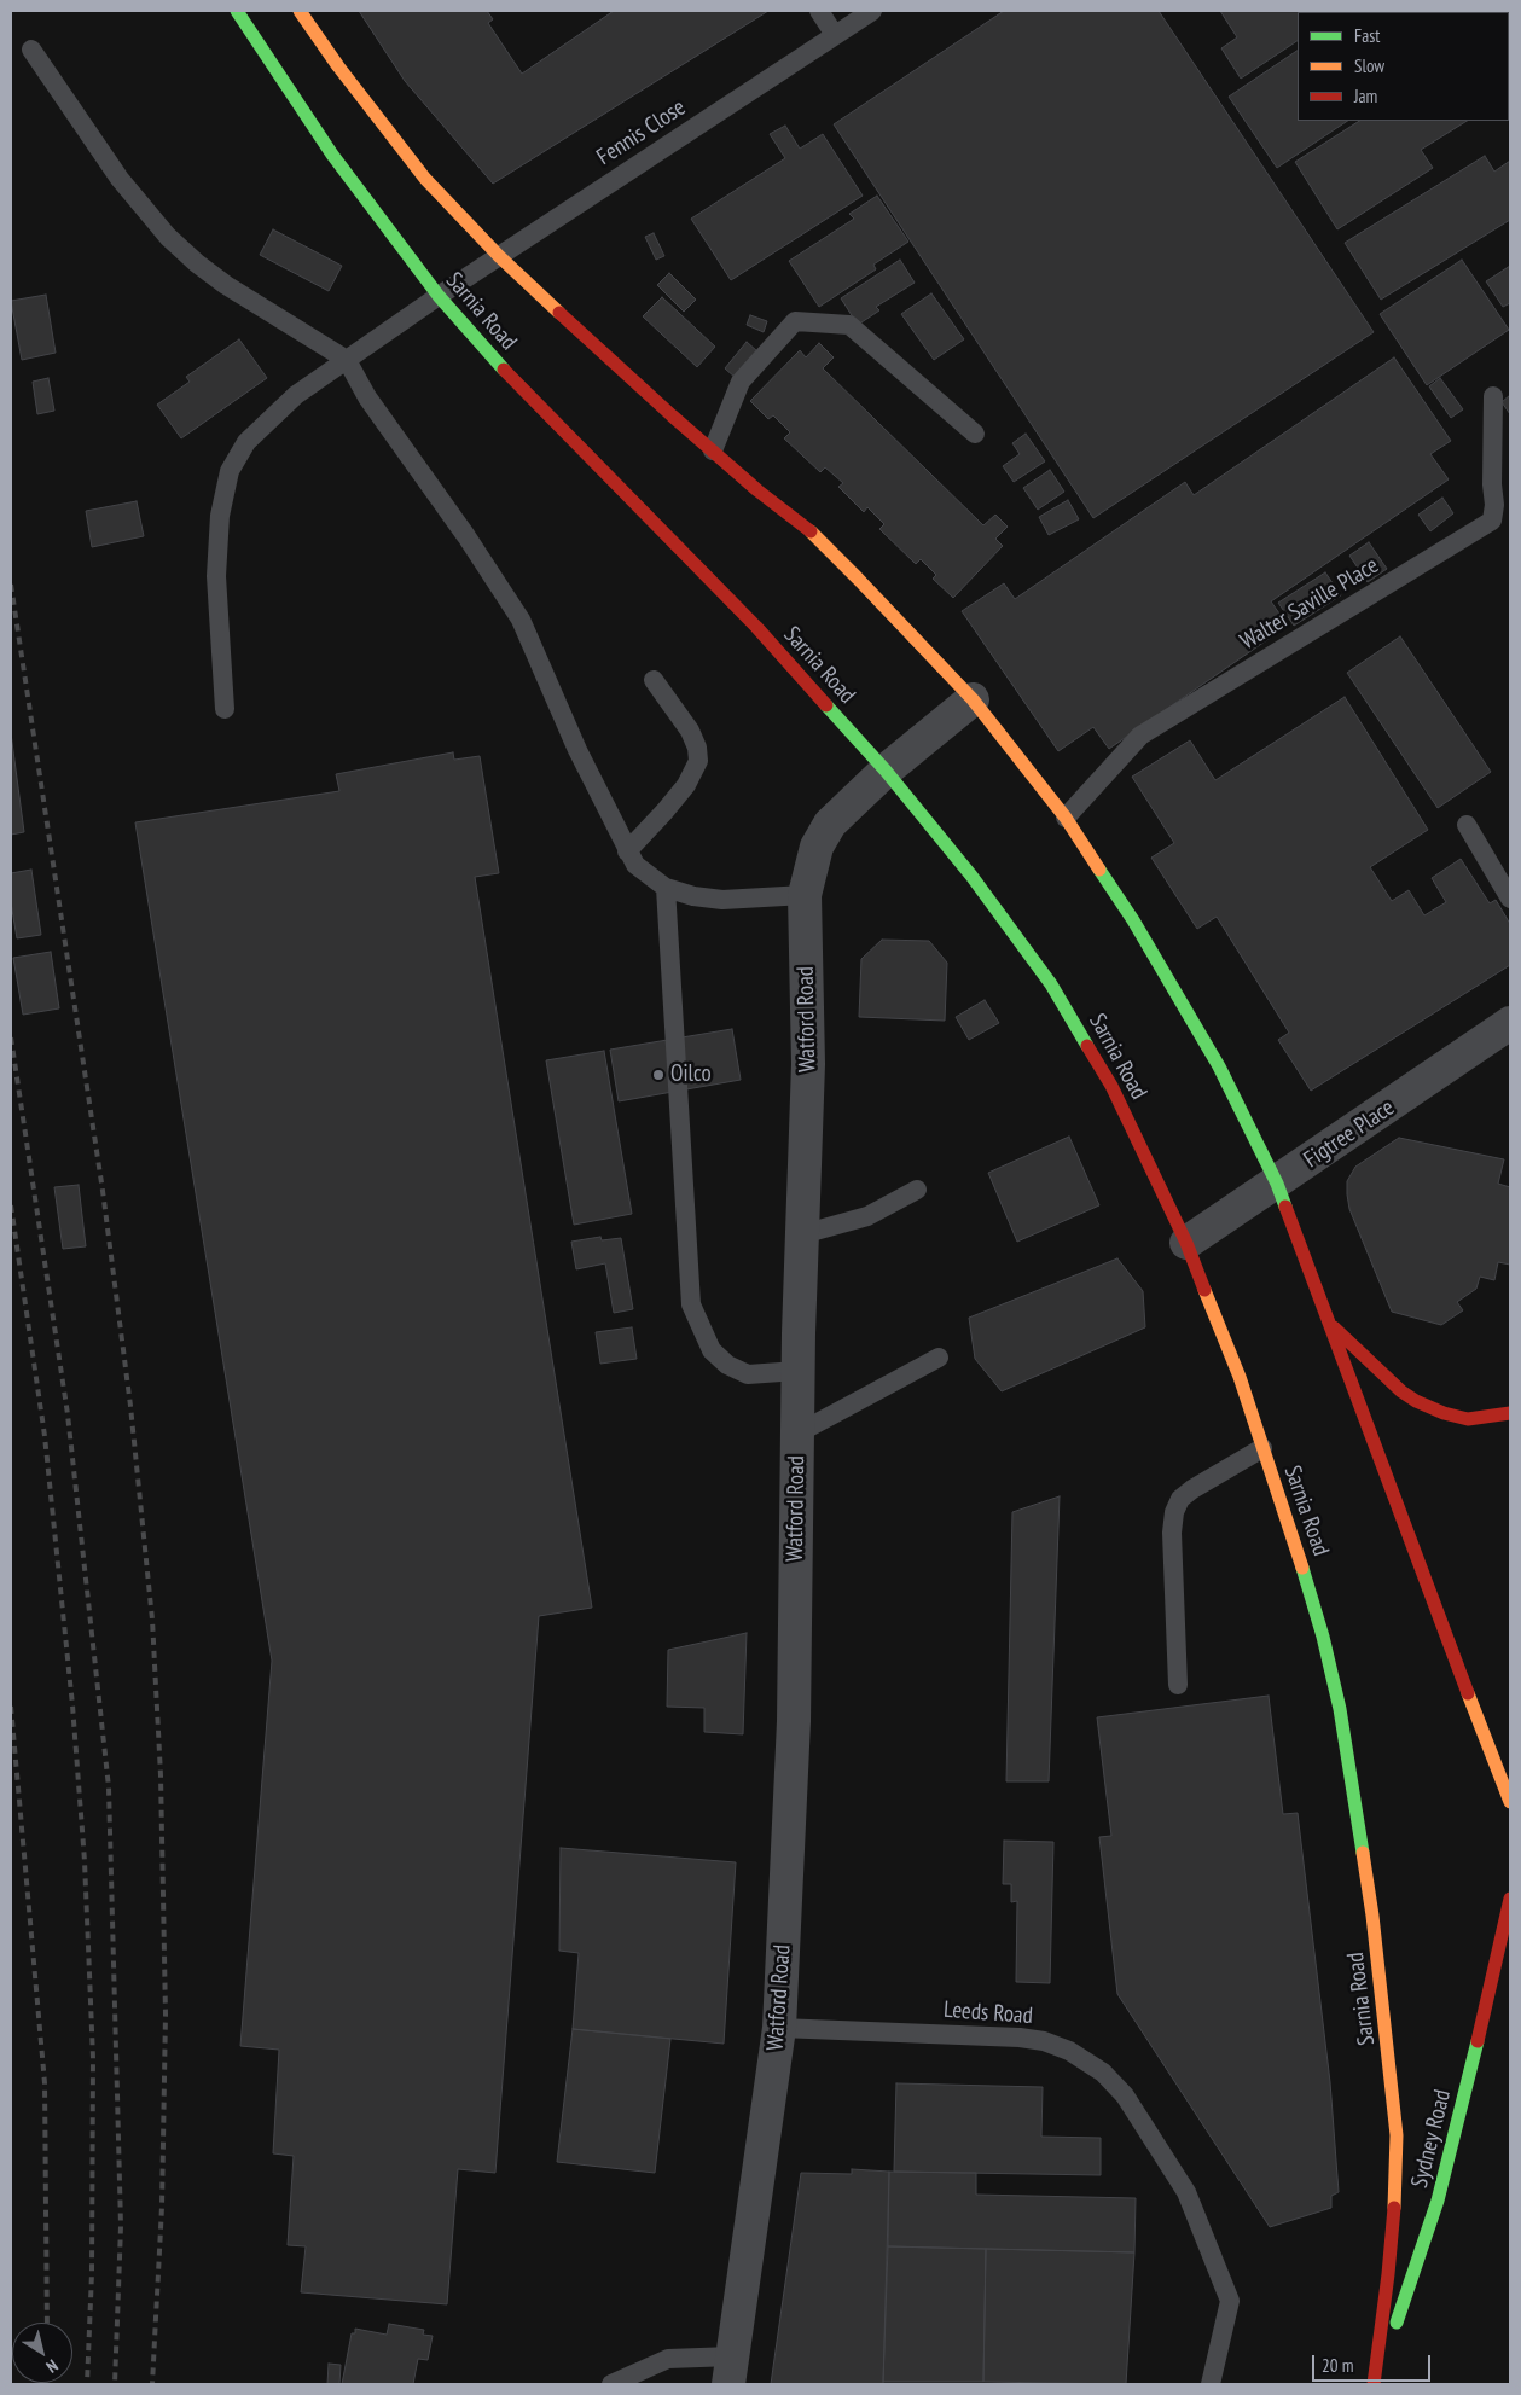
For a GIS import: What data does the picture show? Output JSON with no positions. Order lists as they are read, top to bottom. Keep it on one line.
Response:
{"streets":{"main road":["Sarnia Road","Sydney Road"],"street":["Watford Road","Figtree Place"],"lane":["Fennis Close","Walter Saville Place","Leeds Road"]},"crossings":[["Fennis Close","Sarnia Road"],["Sarnia Road","Watford Road"],["Sarnia Road","Figtree Place"],["Sarnia Road","Sydney Road"],["Watford Road","Leeds Road"]],"places":["Oilco"],"legend":["Fast","Slow","Jam"],"scale_bar":"20 m","north":"bottom right"}
